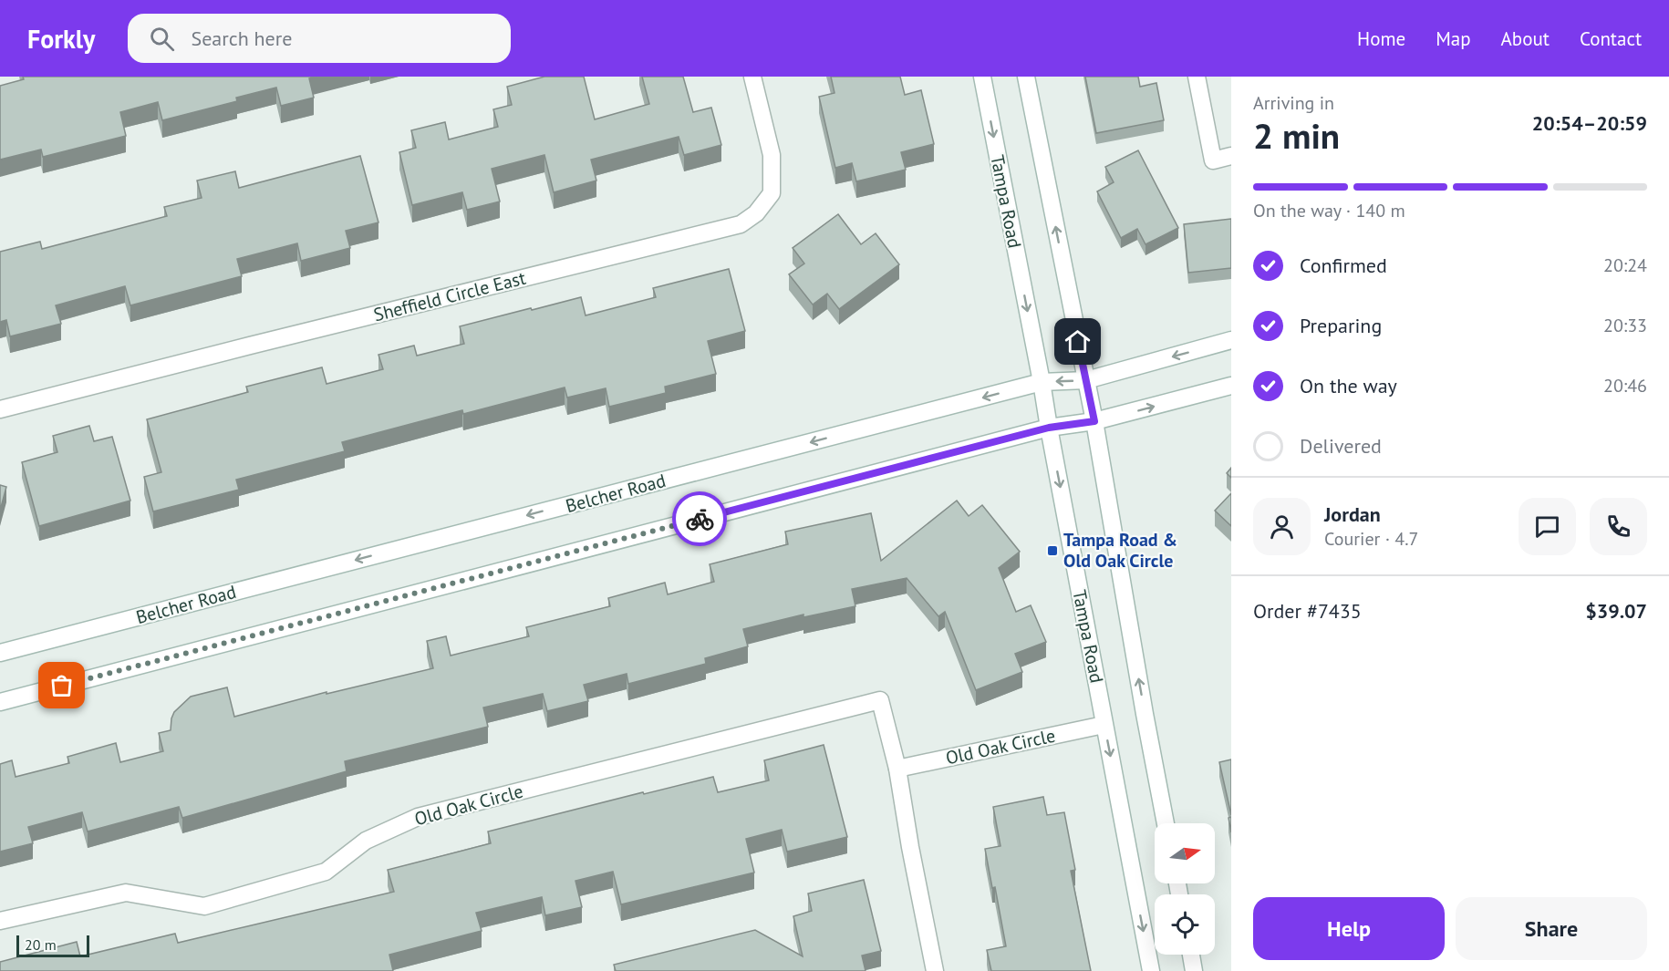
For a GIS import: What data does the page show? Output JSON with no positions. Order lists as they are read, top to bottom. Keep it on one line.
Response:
{"streets":{"main road":["Tampa Road","Sheffield Circle East","Belcher Road","Old Oak Circle"]},"crossings":[["Tampa Road","Belcher Road"],["Tampa Road","Old Oak Circle"]],"places":{"transit":["Tampa Road & Old Oak Circle"]},"scale_bar":"20 m","north":"right","page":{"header":"Forkly","search":"Search here","nav":["Home","Map","About","Contact"],"heading":["2 min","Arriving in","20:54–20:59"],"panel":["Jordan","Courier · 4.7","Order #7435","$39.07"],"bar":"On the way · 140 m","list":[["Confirmed","20:24"],["Preparing","20:33"],["On the way","20:46"],"Delivered"],"buttons":["Help","Share"],"scale":"20 m"}}
